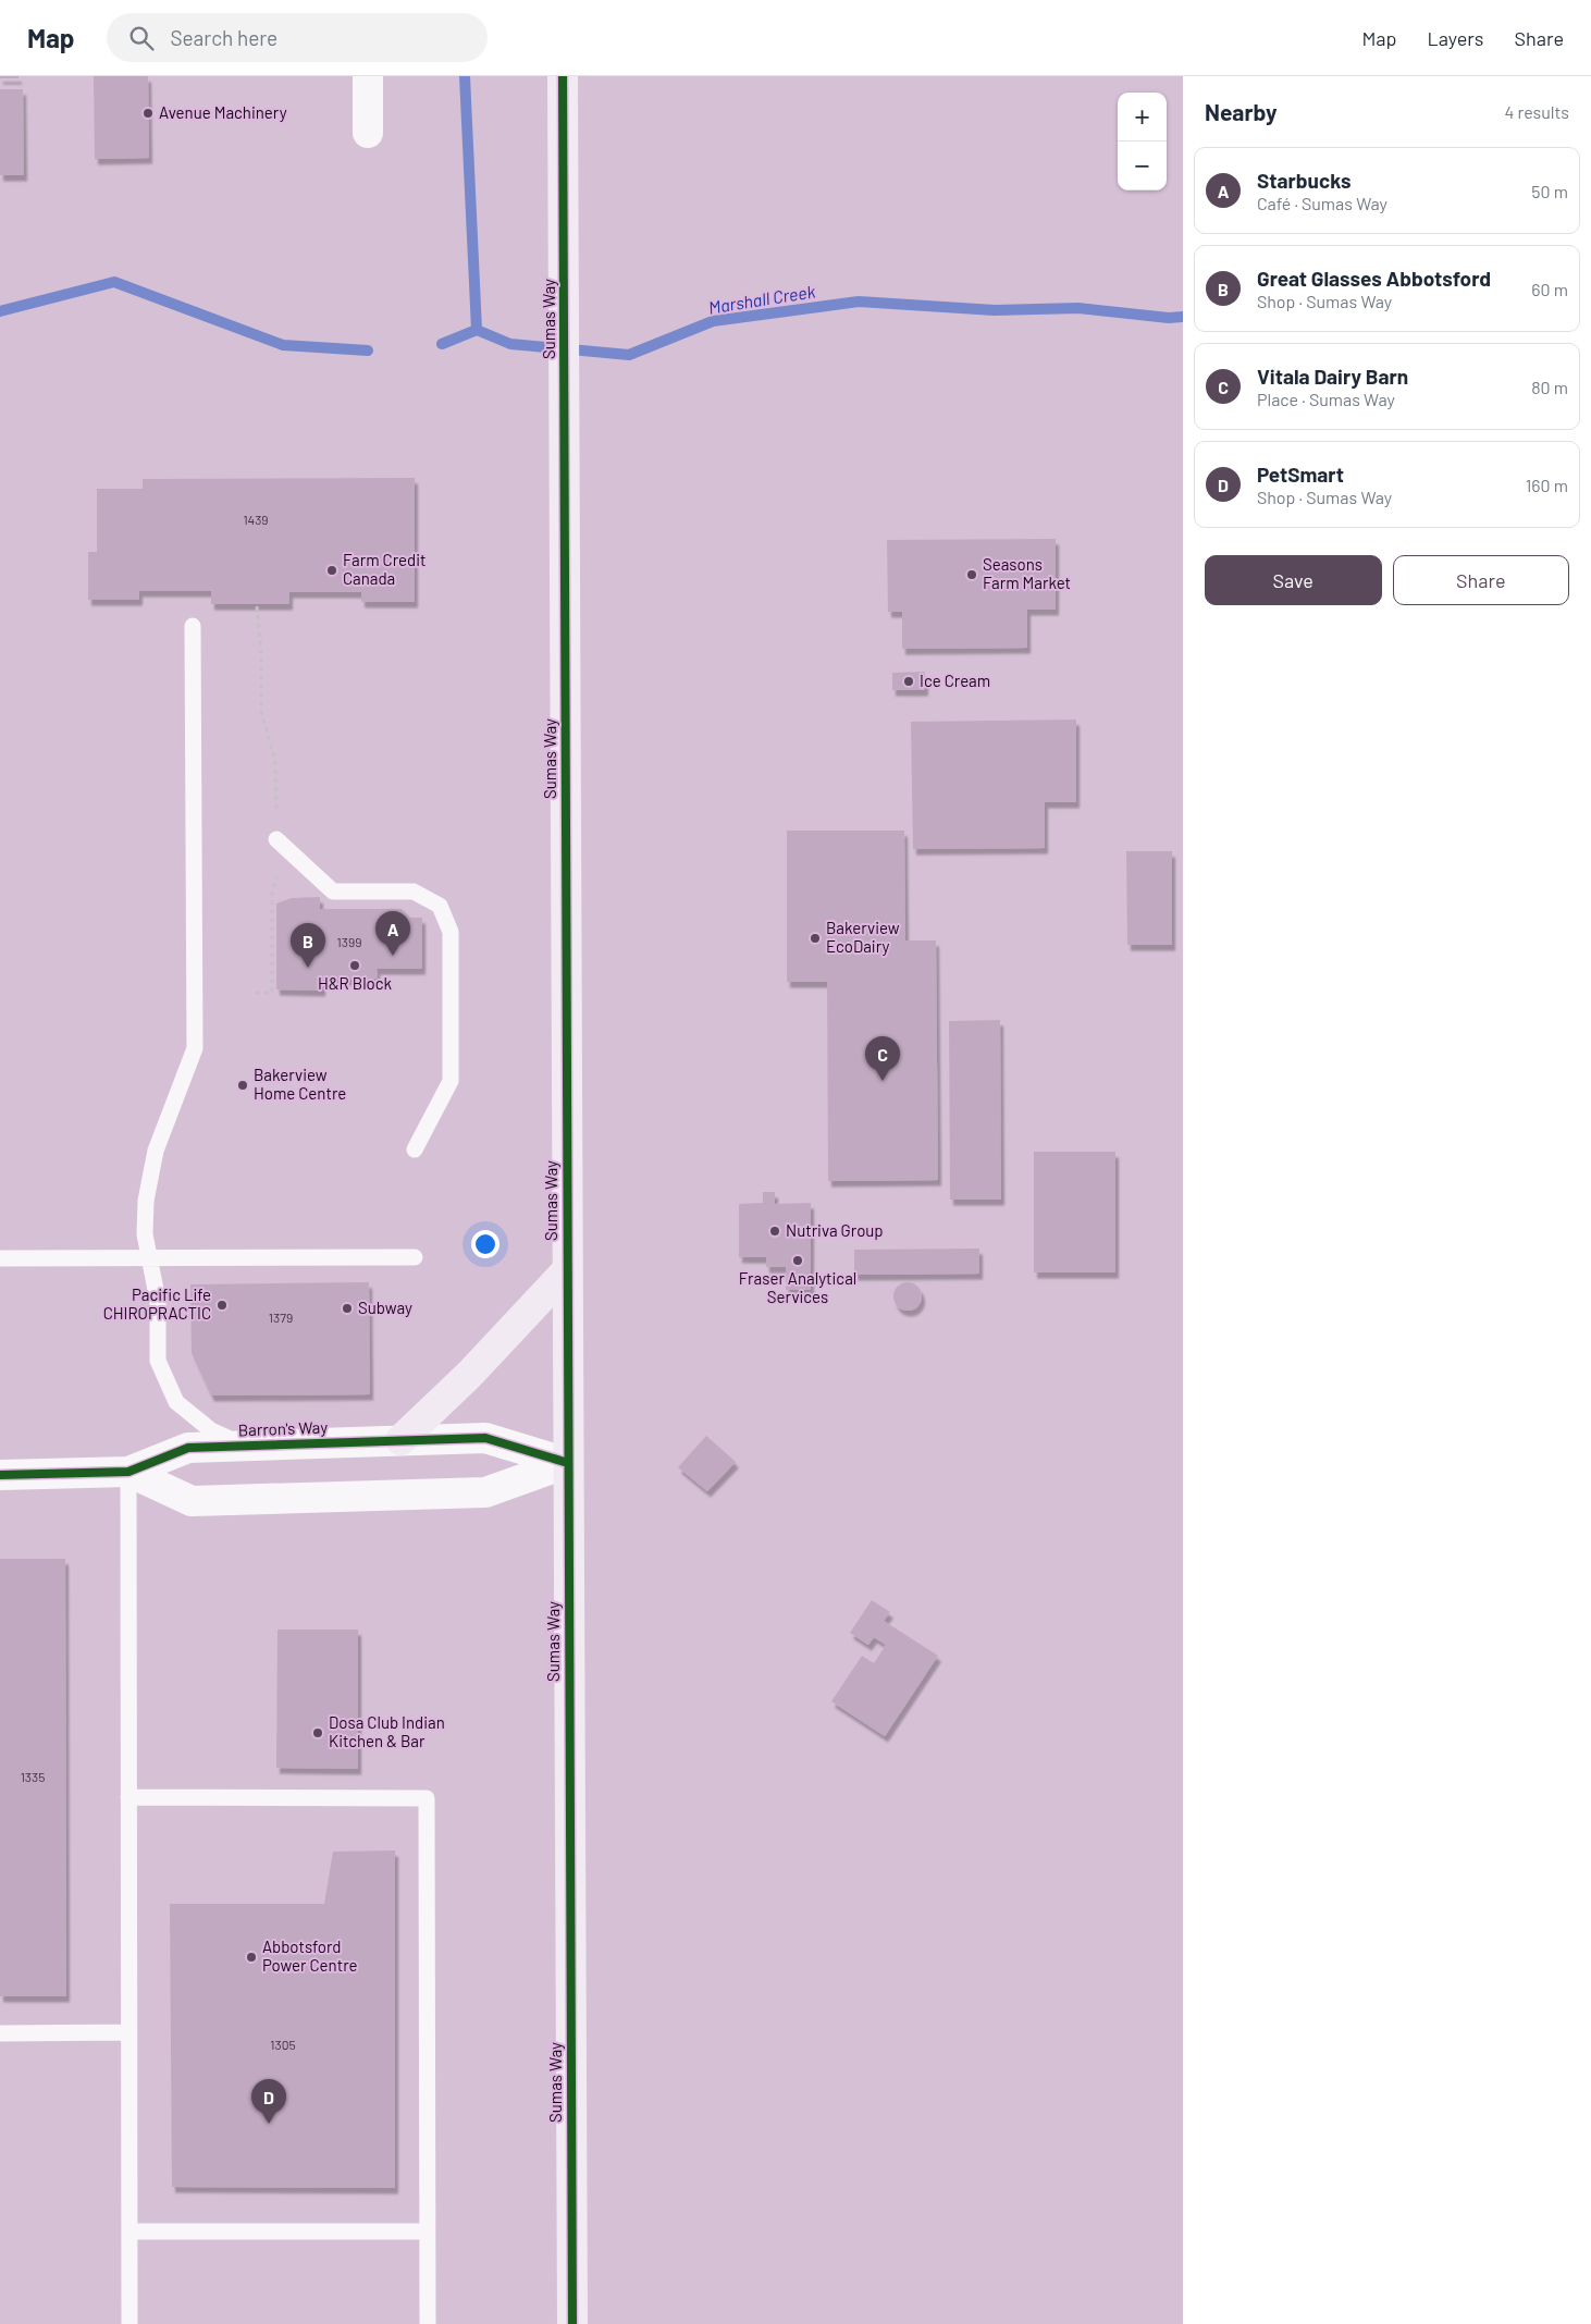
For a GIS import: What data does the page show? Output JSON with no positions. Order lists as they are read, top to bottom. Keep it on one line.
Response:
{"streets":{"highway":["Sumas Way"],"street":["Barron's Way"]},"crossings":[["Sumas Way","Barron's Way"]],"water":["Marshall Creek"],"places":["Avenue Machinery","Farm Credit Canada","Seasons Farm Market","Ice Cream","Bakerview EcoDairy","H&R Block","Bakerview Home Centre","Nutriva Group","Fraser Analytical Services","Pacific Life CHIROPRACTIC","Subway","Dosa Club Indian Kitchen & Bar","Abbotsford Power Centre"],"house_numbers":["1439","1399","1379","1335","1305"],"page":{"header":"Map","search":"Search here","nav":["Map","Layers","Share"],"heading":["Nearby","4 results"],"map_buttons":["+","−"],"list":[{"mark":"A","name":"Starbucks","note":"Café · Sumas Way","value":"50 m"},{"mark":"B","name":"Great Glasses Abbotsford","note":"Shop · Sumas Way","value":"60 m"},{"mark":"C","name":"Vitala Dairy Barn","note":"Place · Sumas Way","value":"80 m"},{"mark":"D","name":"PetSmart","note":"Shop · Sumas Way","value":"160 m"}],"buttons":["Save","Share"],"pins":["A","B","C","D"]}}
